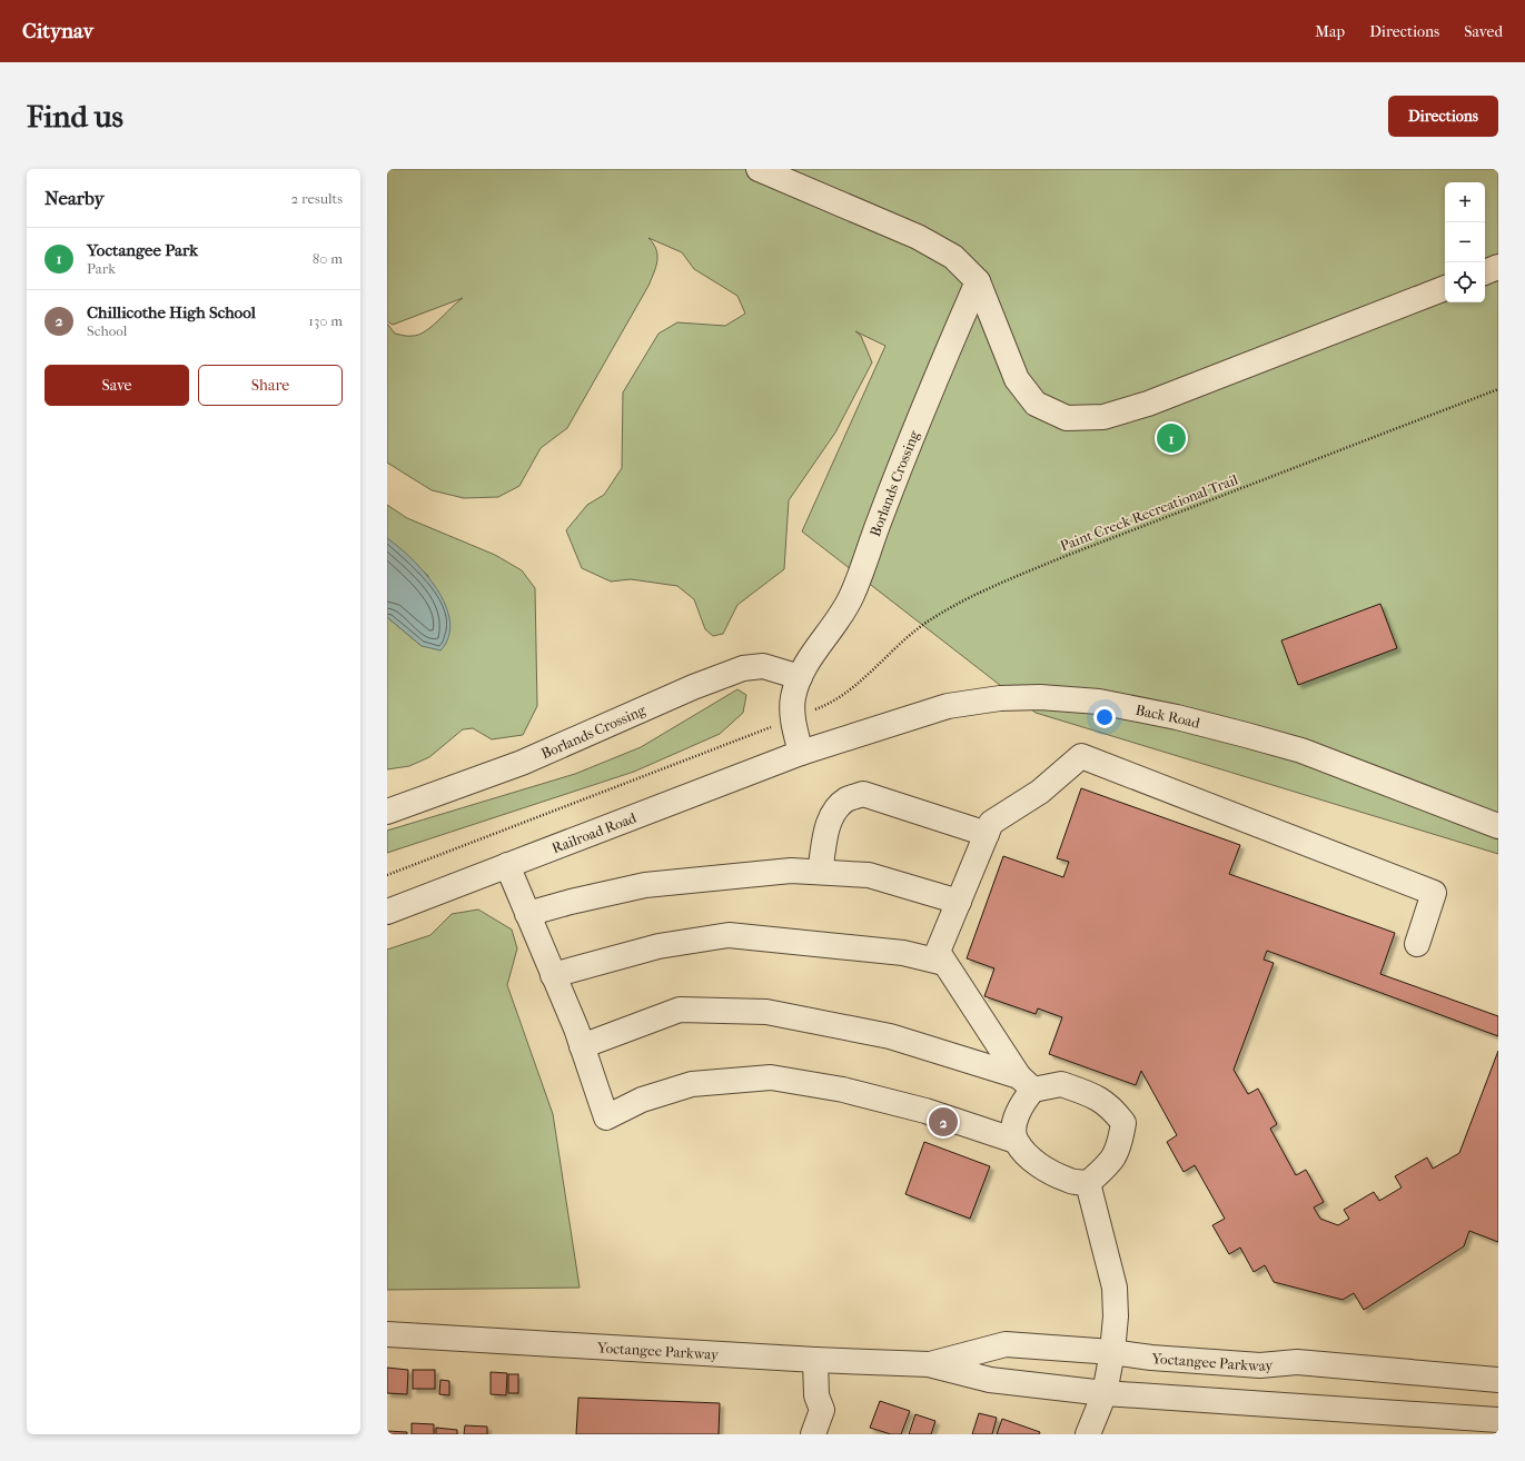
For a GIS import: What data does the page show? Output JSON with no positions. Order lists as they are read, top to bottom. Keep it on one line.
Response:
{"streets":{"street":["Borlands Crossing","Back Road","Railroad Road","Yoctangee Parkway"],"path":["Paint Creek Recreational Trail"]},"crossings":[["Borlands Crossing","Paint Creek Recreational Trail"],["Borlands Crossing","Back Road"],["Borlands Crossing","Railroad Road"],["Back Road","Railroad Road"]],"page":{"header":"Citynav","nav":["Map","Directions","Saved"],"buttons":["Directions",["Save","Share"]],"title":"Find us","heading":["Nearby","2 results"],"map_buttons":["+","−"],"list":[{"mark":"1","name":"Yoctangee Park","note":"Park","value":"80 m"},{"mark":"2","name":"Chillicothe High School","note":"School","value":"130 m"}],"pins":["1","2"]}}
